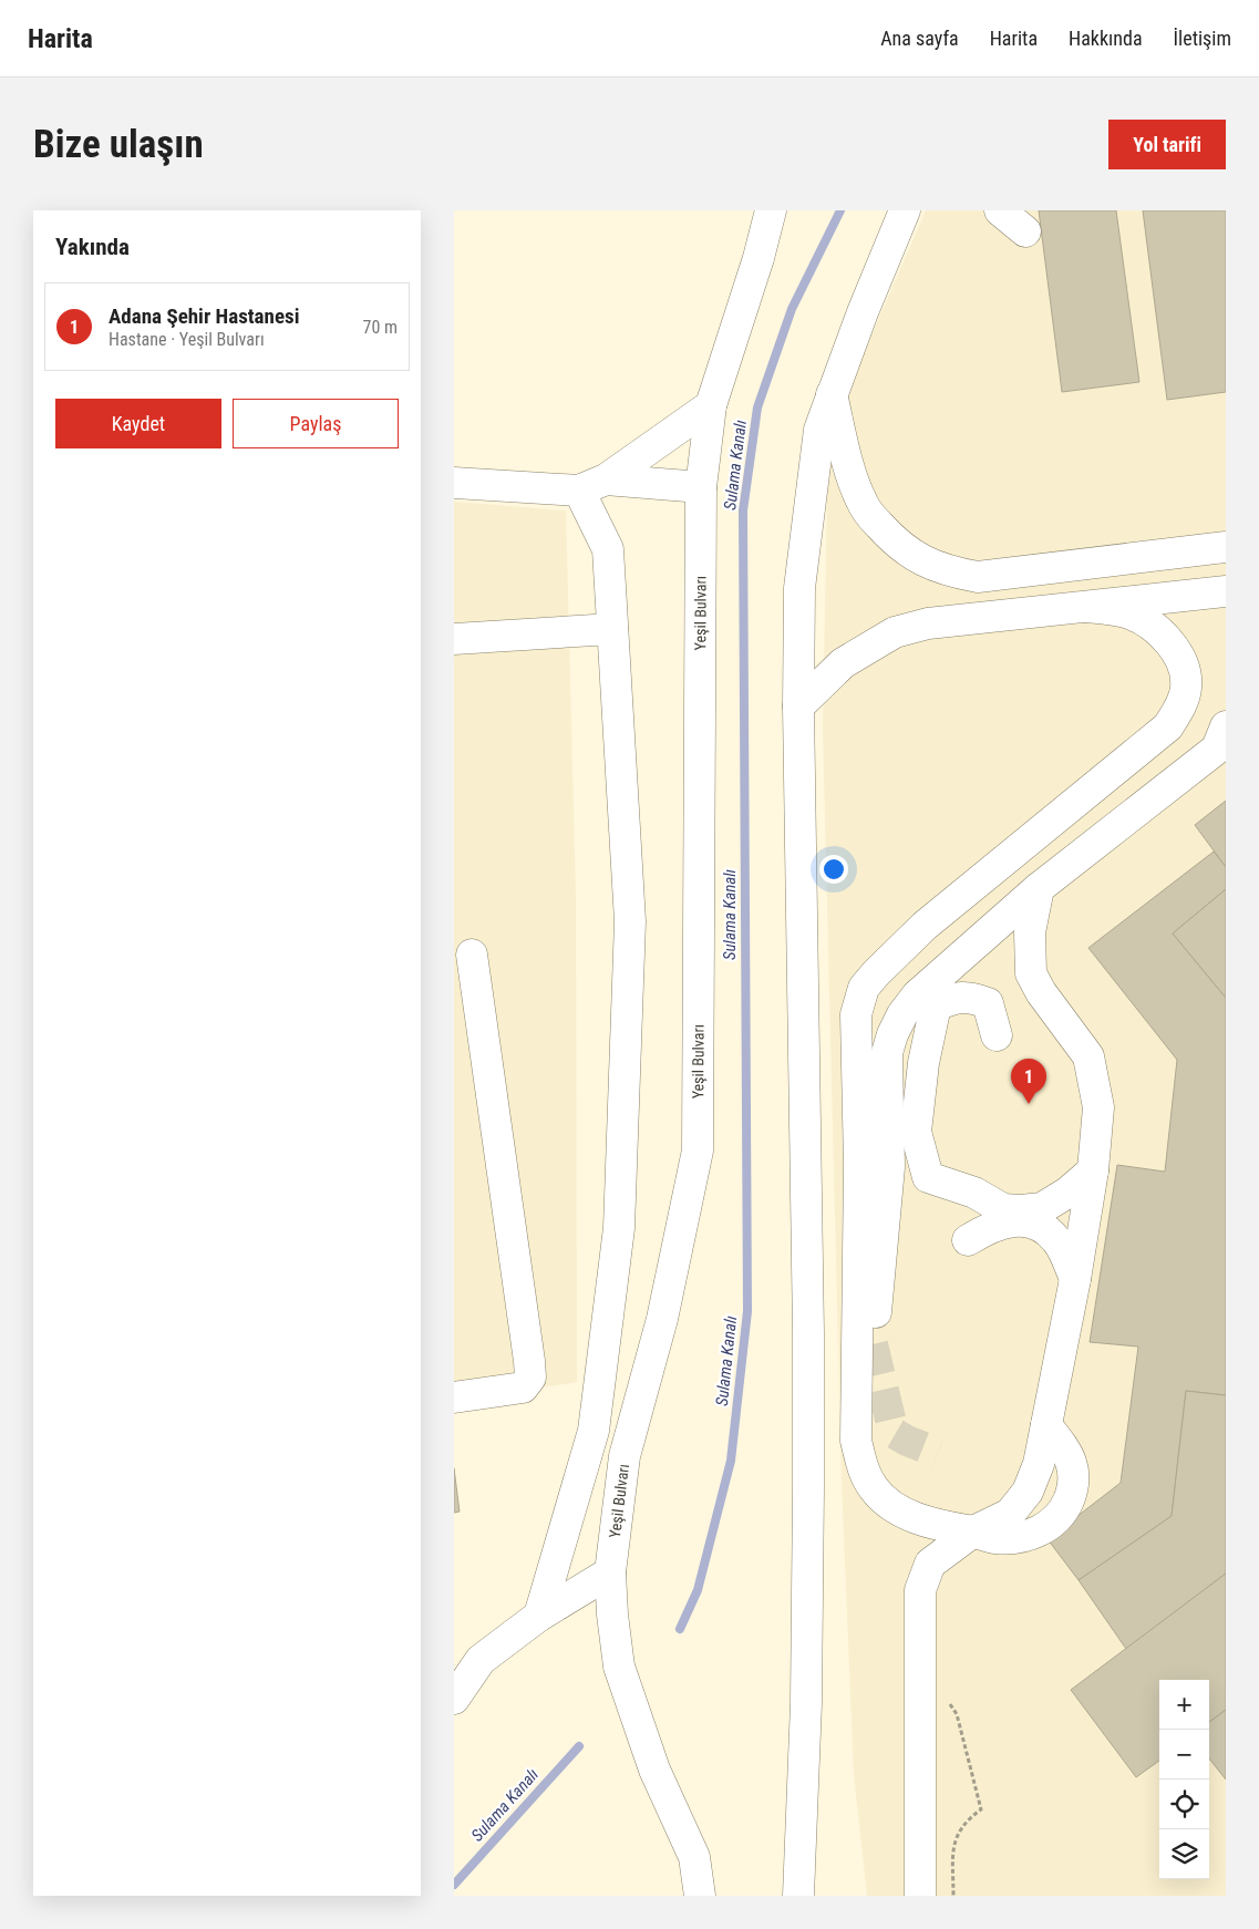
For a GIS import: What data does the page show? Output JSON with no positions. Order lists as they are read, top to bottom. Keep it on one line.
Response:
{"streets":{"street":["Yeşil Bulvarı"]},"water":["Sulama Kanalı"],"page":{"header":"Harita","nav":["Ana sayfa","Harita","Hakkında","İletişim"],"buttons":["Yol tarifi",["Kaydet","Paylaş"]],"title":"Bize ulaşın","heading":"Yakında","list":[{"mark":"1","name":"Adana Şehir Hastanesi","note":"Hastane · Yeşil Bulvarı","value":"70 m"}],"pins":"1","map_buttons":["+","−"]}}
